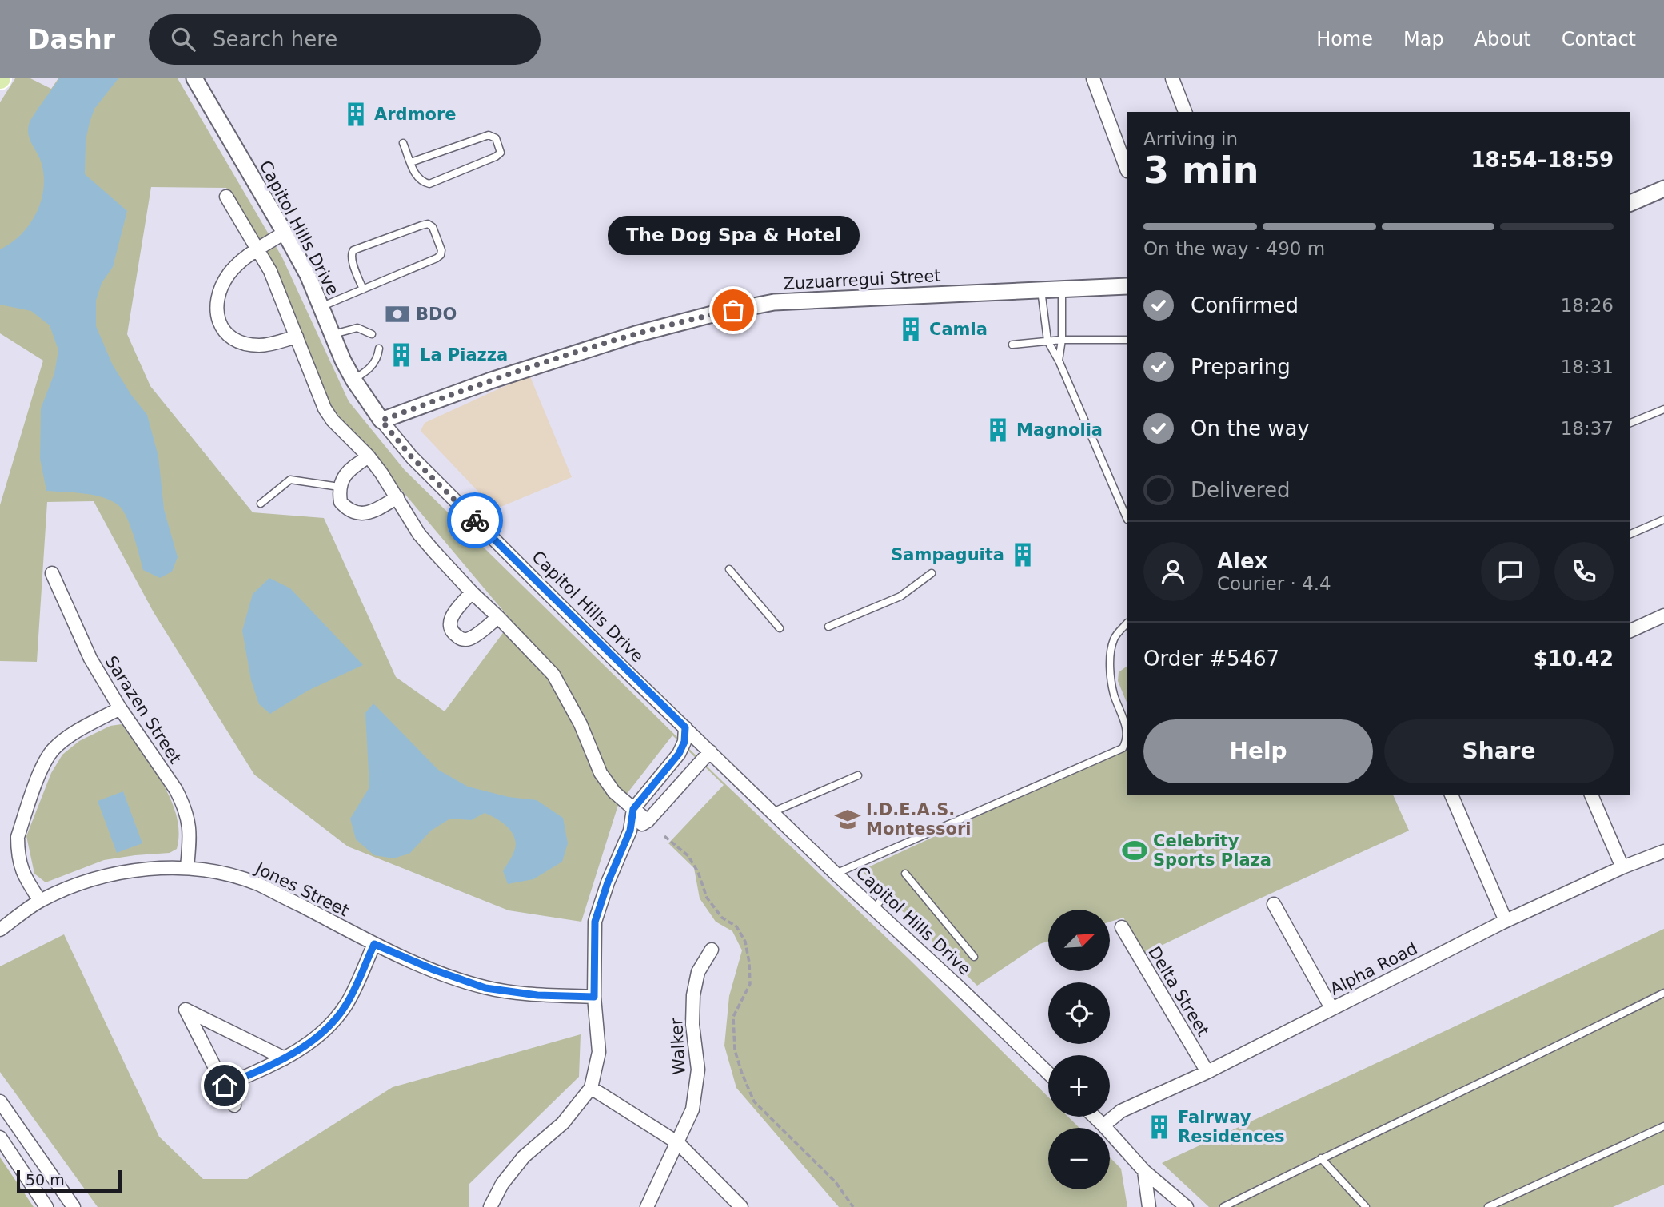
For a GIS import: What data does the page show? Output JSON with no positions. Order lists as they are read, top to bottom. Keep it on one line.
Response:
{"streets":{"street":["Capitol Hills Drive","Zuzuarregui Street","Sarazen Street","Jones Street","Alpha Road","Delta Street","Walker"]},"crossings":[["Capitol Hills Drive","Zuzuarregui Street"],["Sarazen Street","Jones Street"],["Alpha Road","Delta Street"]],"places":{"building":["Ardmore","Camia","La Piazza","Magnolia","Sampaguita","Fairway Residences"],"other":["The Dog Spa & Hotel"],"bank":["BDO"],"school or university":["I.D.E.A.S. Montessori"],"sports":["Celebrity Sports Plaza"]},"scale_bar":"50 m","north":"top right","page":{"header":"Dashr","search":"Search here","nav":["Home","Map","About","Contact"],"heading":["3 min","Arriving in","18:54–18:59"],"panel":["Alex","Courier · 4.4","Order #5467","$10.42"],"bar":"On the way · 490 m","bubble":"The Dog Spa & Hotel","list":[["Confirmed","18:26"],["Preparing","18:31"],["On the way","18:37"],"Delivered"],"buttons":["Help","Share"],"map_buttons":["+","−"],"scale":"50 m"}}
